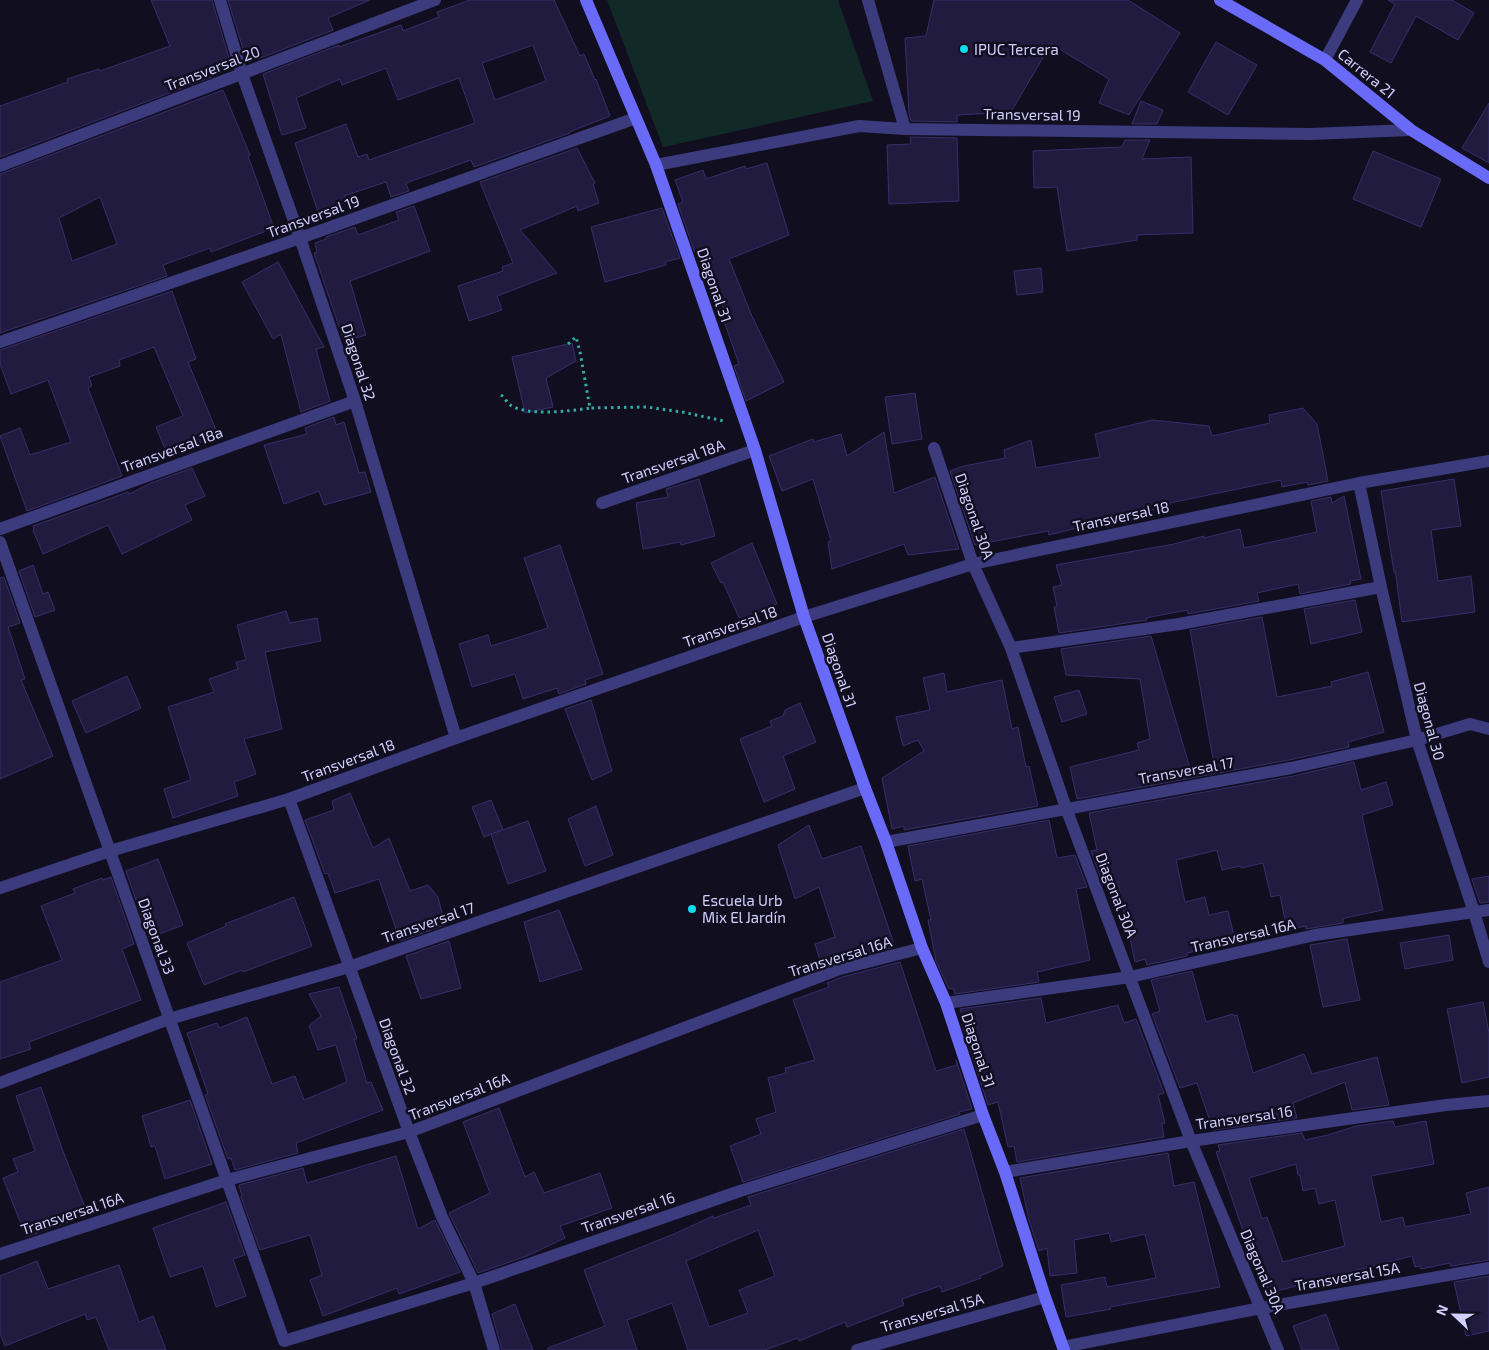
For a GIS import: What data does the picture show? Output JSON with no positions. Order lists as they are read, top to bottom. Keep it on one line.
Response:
{"streets":{"street":["Transversal 20","Carrera 21","Transversal 19","Diagonal 31","Diagonal 32","Transversal 18a","Transversal 18A","Diagonal 30A","Transversal 18","Diagonal 30","Transversal 17","Transversal 16A","Diagonal 33","Transversal 16","Transversal 15A"]},"crossings":[["Transversal 20","Diagonal 32"],["Carrera 21","Transversal 19"],["Transversal 19","Diagonal 31"],["Transversal 19","Diagonal 32"],["Diagonal 31","Transversal 18A"],["Diagonal 31","Transversal 18"],["Diagonal 31","Transversal 17"],["Diagonal 31","Transversal 16A"],["Diagonal 31","Transversal 16"],["Diagonal 31","Transversal 15A"],["Diagonal 32","Transversal 18a"],["Diagonal 32","Transversal 18"],["Diagonal 32","Transversal 17"],["Diagonal 32","Transversal 16A"],["Diagonal 32","Transversal 16"],["Diagonal 30A","Transversal 18"],["Diagonal 30A","Transversal 17"],["Diagonal 30A","Transversal 16A"],["Diagonal 30A","Transversal 16"],["Diagonal 30A","Transversal 15A"],["Transversal 18","Diagonal 30"],["Transversal 18","Diagonal 33"],["Diagonal 30","Transversal 17"],["Diagonal 30","Transversal 16A"],["Transversal 17","Diagonal 33"],["Transversal 16A","Diagonal 33"],["Diagonal 33","Transversal 16"]],"places":["IPUC Tercera","Escuela Urb Mix El Jardín"],"north":"left"}
